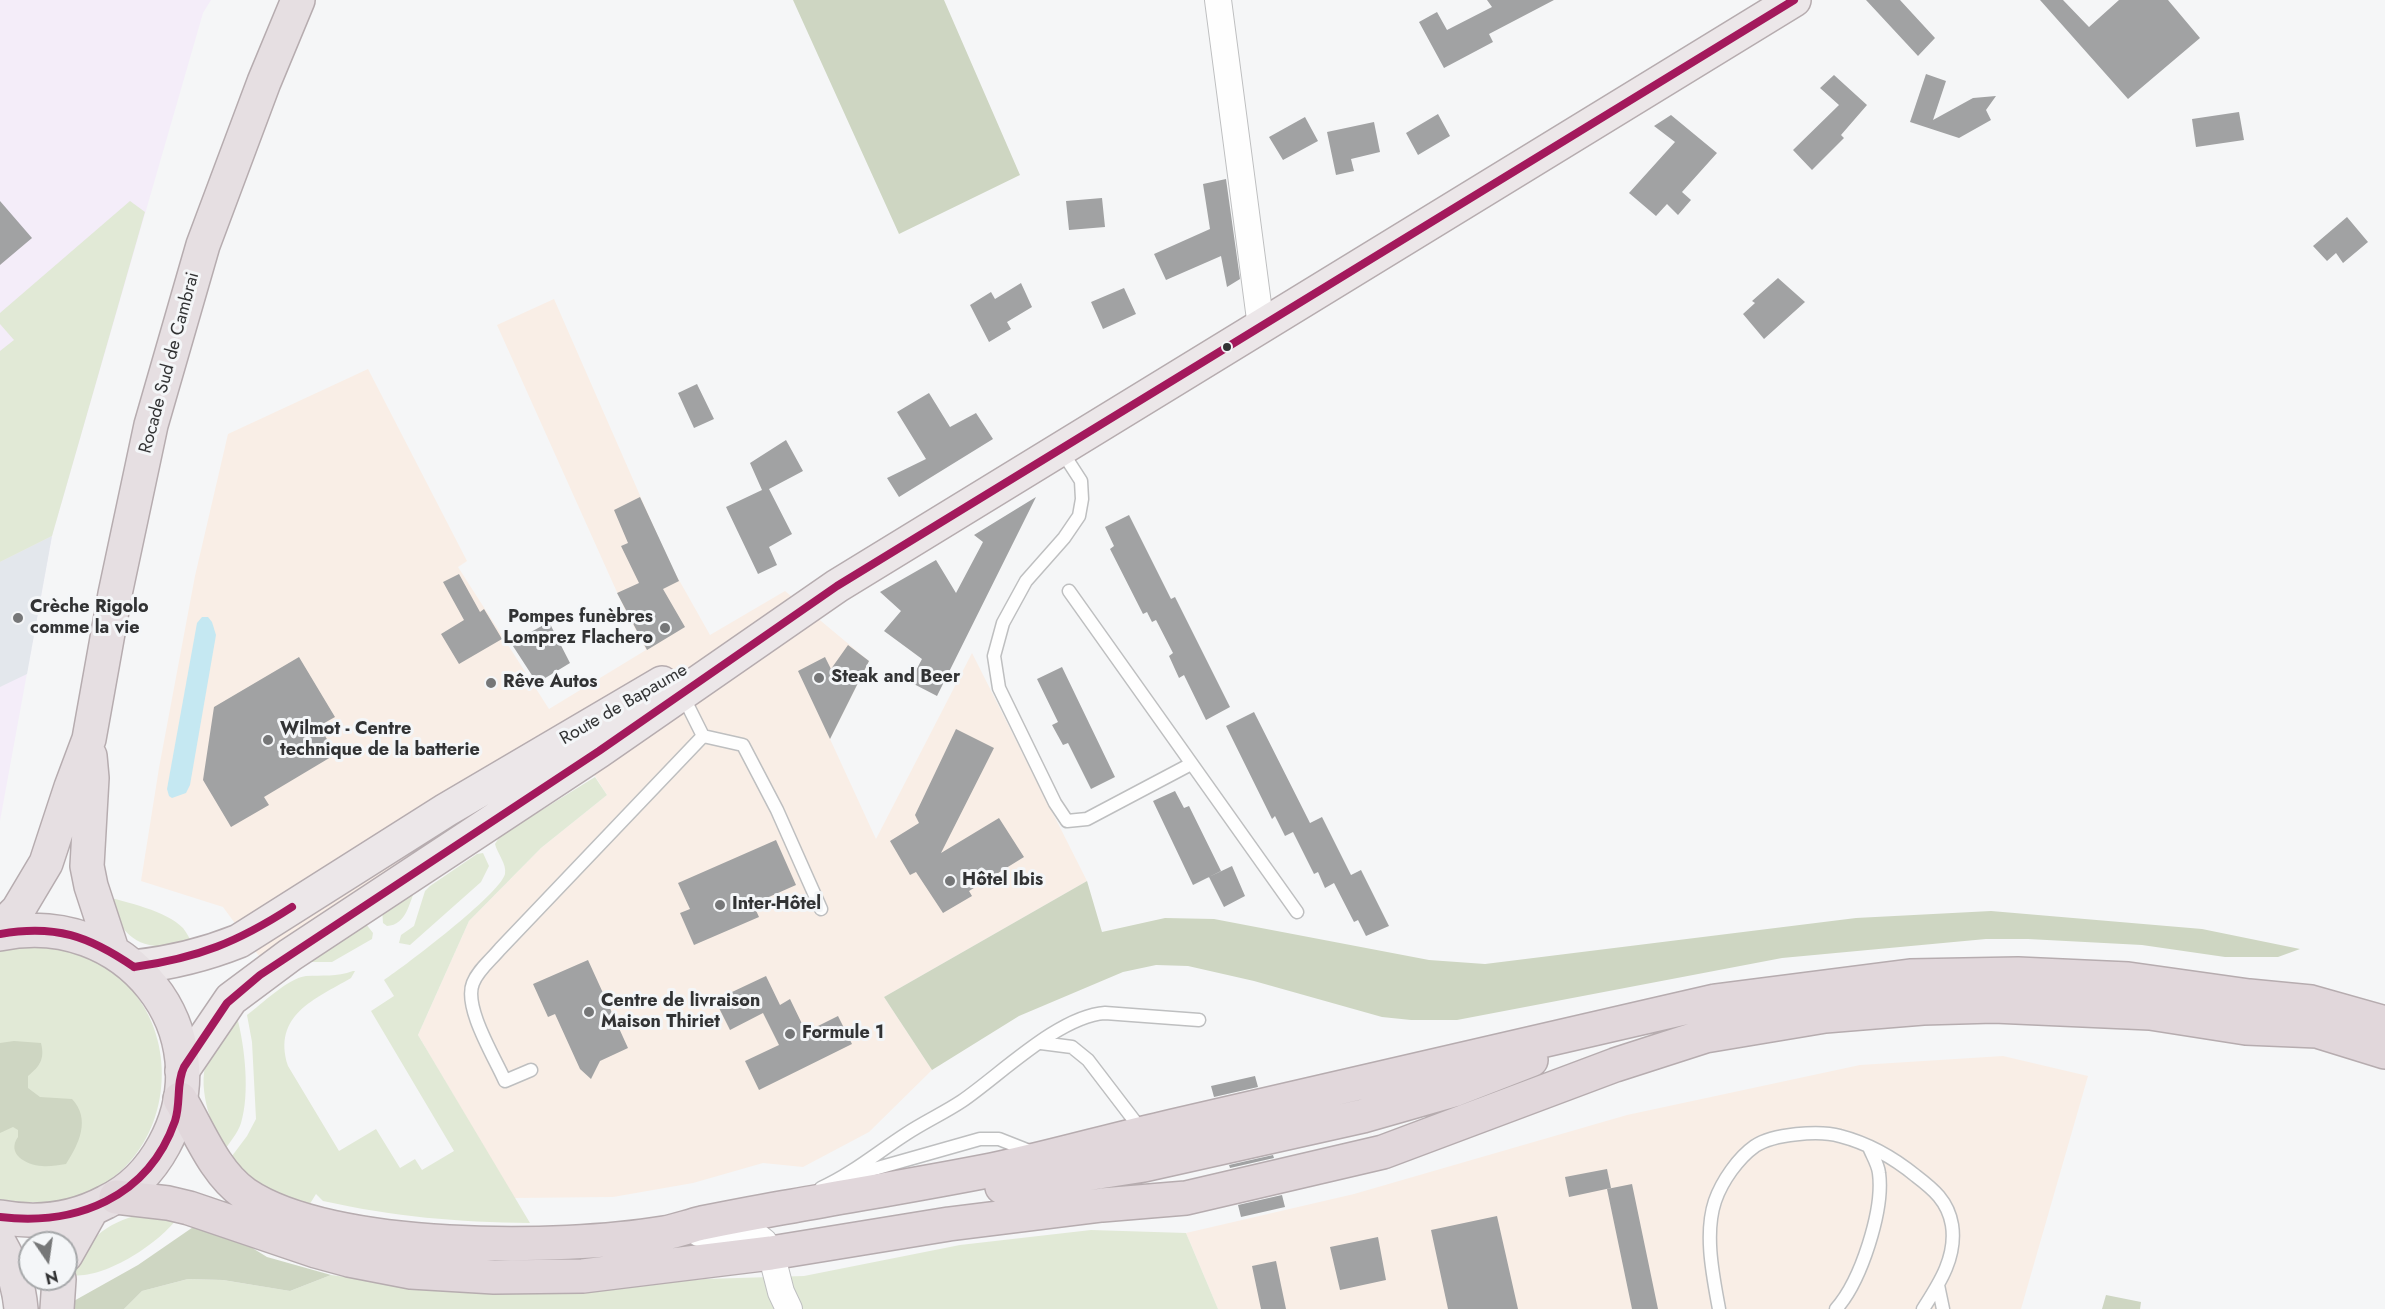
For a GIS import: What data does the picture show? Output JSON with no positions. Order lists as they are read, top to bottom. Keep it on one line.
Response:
{"streets":{"highway":["Rocade Sud de Cambrai"],"main road":["Route de Bapaume"]},"crossings":[["Rocade Sud de Cambrai","Route de Bapaume"]],"places":["Crèche Rigolo comme la vie","Pompes funèbres Lomprez Flachero","Steak and Beer","Rêve Autos","Wilmot - Centre technique de la batterie","Hôtel Ibis","Inter-Hôtel","Centre de livraison Maison Thiriet","Formule 1"],"north":"bottom"}
